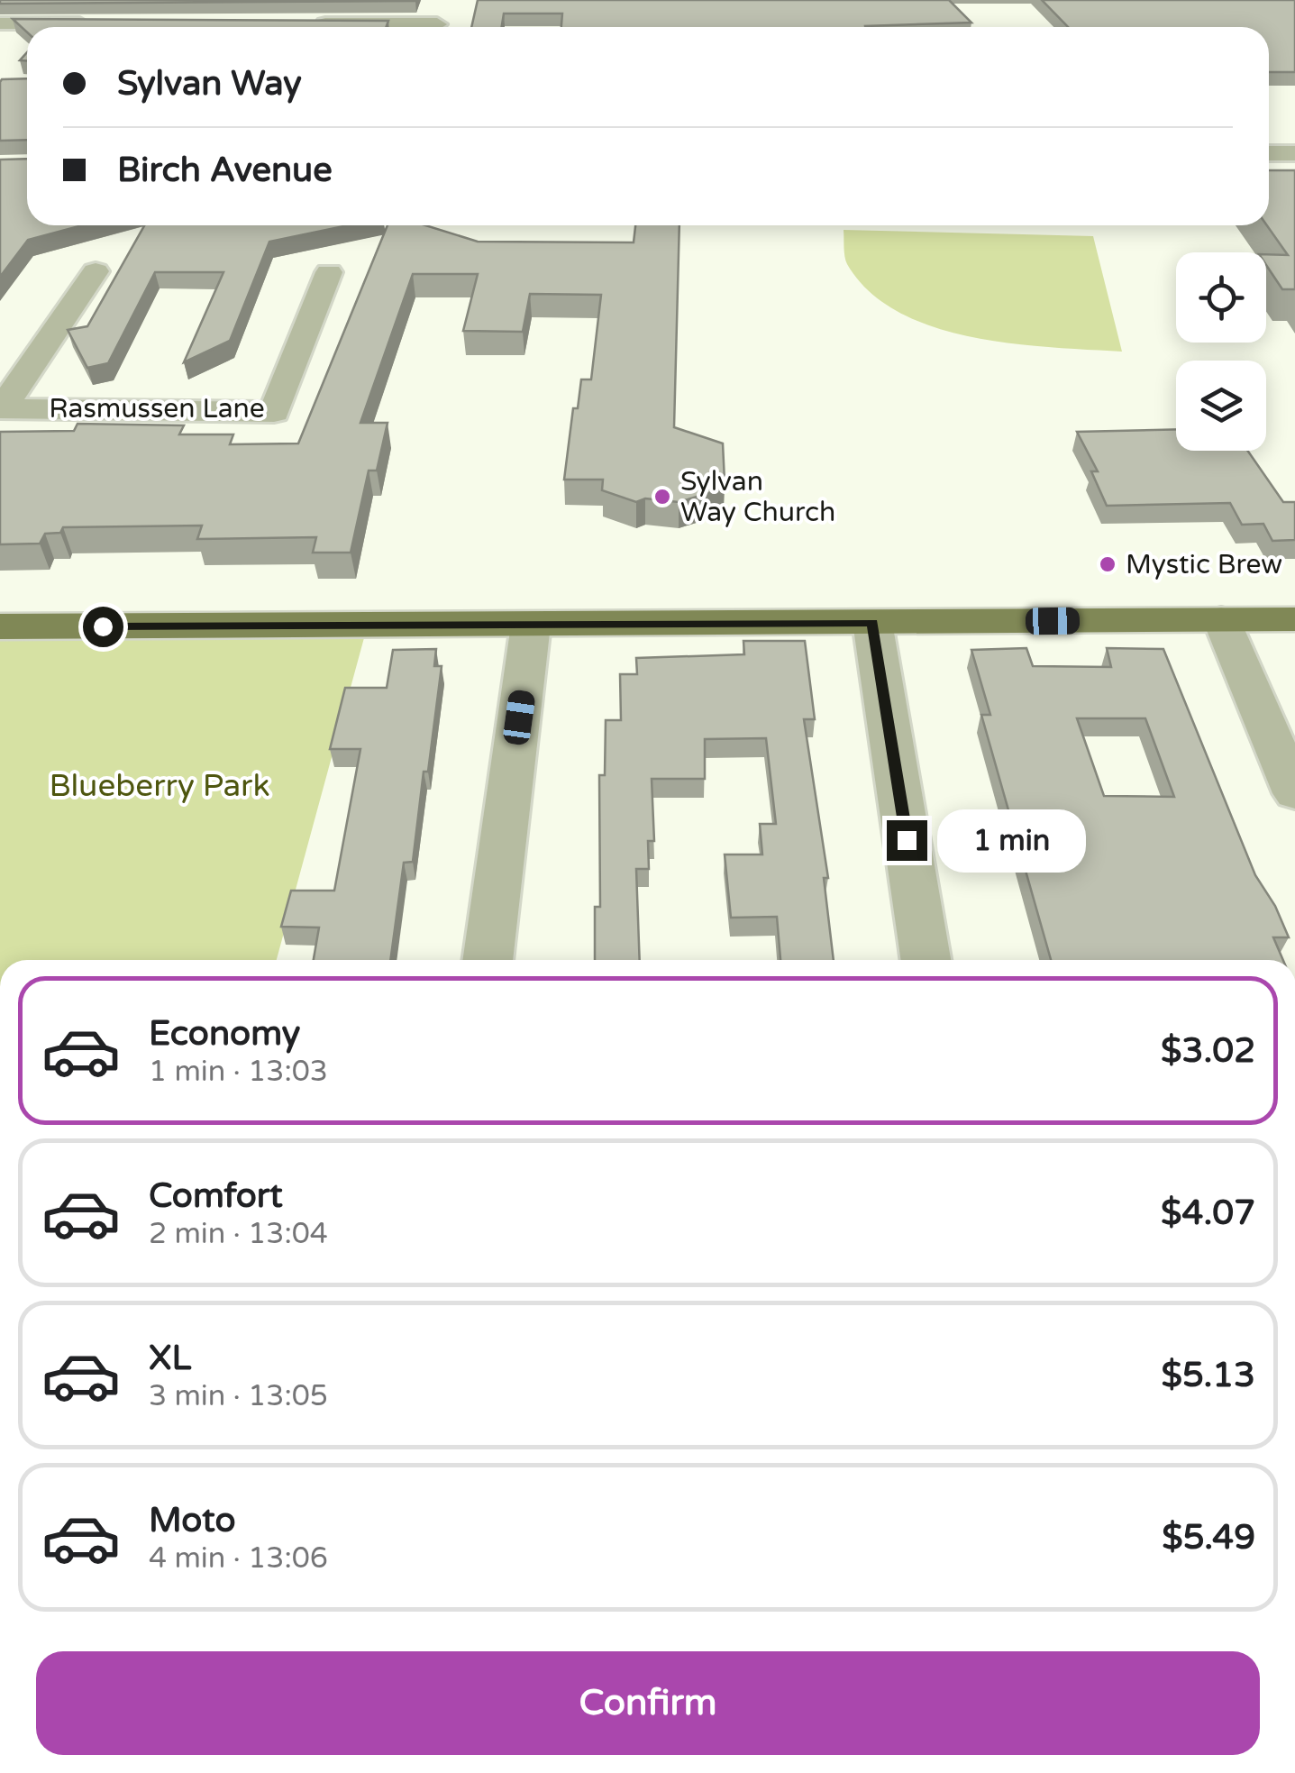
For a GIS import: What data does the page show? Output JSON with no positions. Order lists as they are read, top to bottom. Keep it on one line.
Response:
{"streets":{"street":["Rasmussen Lane"]},"parks":["Blueberry Park"],"places":["Sylvan Way Church","Mystic Brew"],"page":{"banner":["Sylvan Way","Birch Avenue"],"bubble":"1 min","list":[{"name":"Economy","note":"1 min · 13:03","value":"$3.02"},{"name":"Comfort","note":"2 min · 13:04","value":"$4.07"},{"name":"XL","note":"3 min · 13:05","value":"$5.13"},{"name":"Moto","note":"4 min · 13:06","value":"$5.49"}],"buttons":"Confirm"}}
